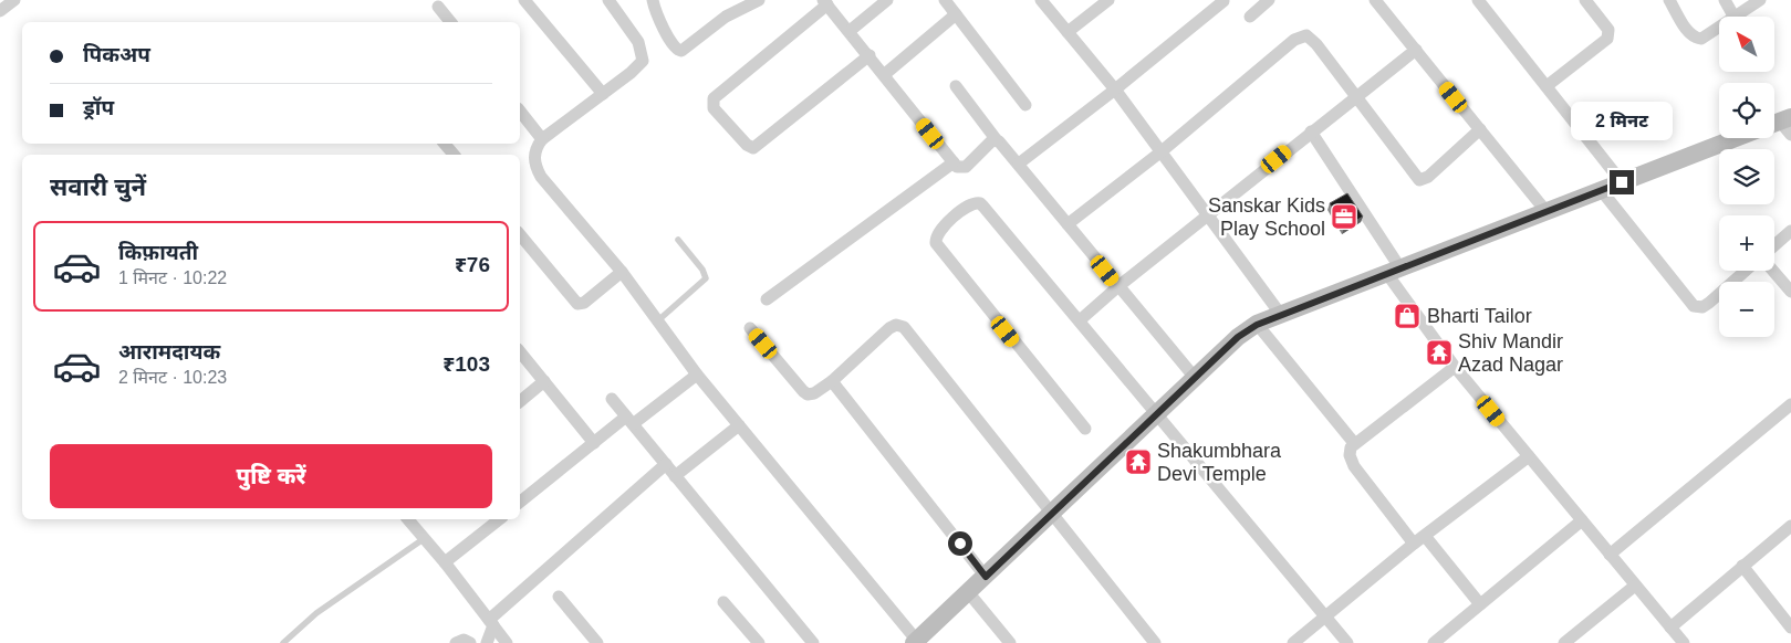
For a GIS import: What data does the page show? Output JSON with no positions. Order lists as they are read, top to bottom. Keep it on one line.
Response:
{"places":{"office":["Sanskar Kids Play School"],"shop":["Bharti Tailor"],"temple":["Shiv Mandir Azad Nagar","Shakumbhara Devi Temple"]},"north":"top left","page":{"map_buttons":["+","−"],"banner":["पिकअप","ड्रॉप"],"bubble":"2 मिनट","heading":"सवारी चुनें","list":[{"name":"किफ़ायती","note":"1 मिनट · 10:22","value":"₹76"},{"name":"आरामदायक","note":"2 मिनट · 10:23","value":"₹103"}],"buttons":"पुष्टि करें"}}
